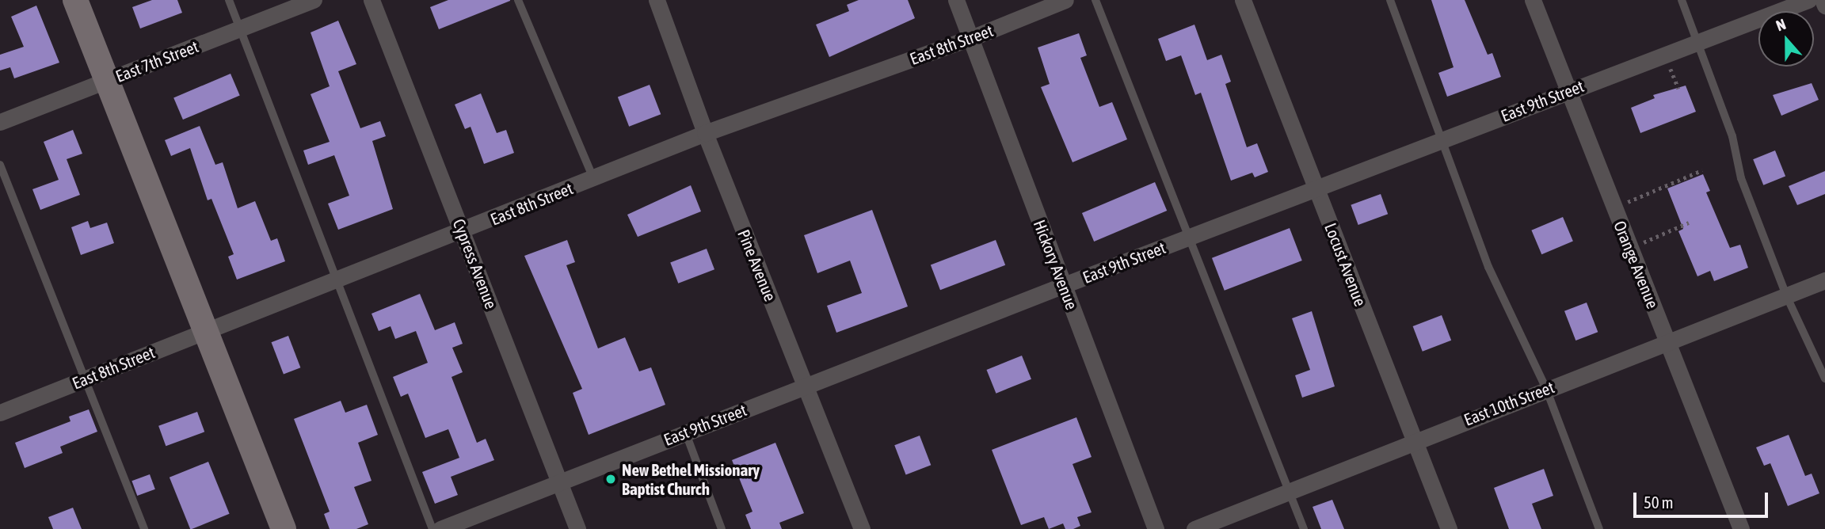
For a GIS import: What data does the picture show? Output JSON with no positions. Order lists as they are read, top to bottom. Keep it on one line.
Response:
{"streets":{"street":["East 8th Street","East 7th Street","East 9th Street","Cypress Avenue","Hickory Avenue","Locust Avenue","Orange Avenue","Pine Avenue","East 10th Street"]},"crossings":[["East 8th Street","Cypress Avenue"],["East 8th Street","Hickory Avenue"],["East 8th Street","Pine Avenue"],["East 9th Street","Cypress Avenue"],["East 9th Street","Hickory Avenue"],["East 9th Street","Locust Avenue"],["East 9th Street","Orange Avenue"],["East 9th Street","Pine Avenue"],["Locust Avenue","East 10th Street"],["Orange Avenue","East 10th Street"]],"places":["New Bethel Missionary Baptist Church"],"scale_bar":"50 m","north":"top"}
